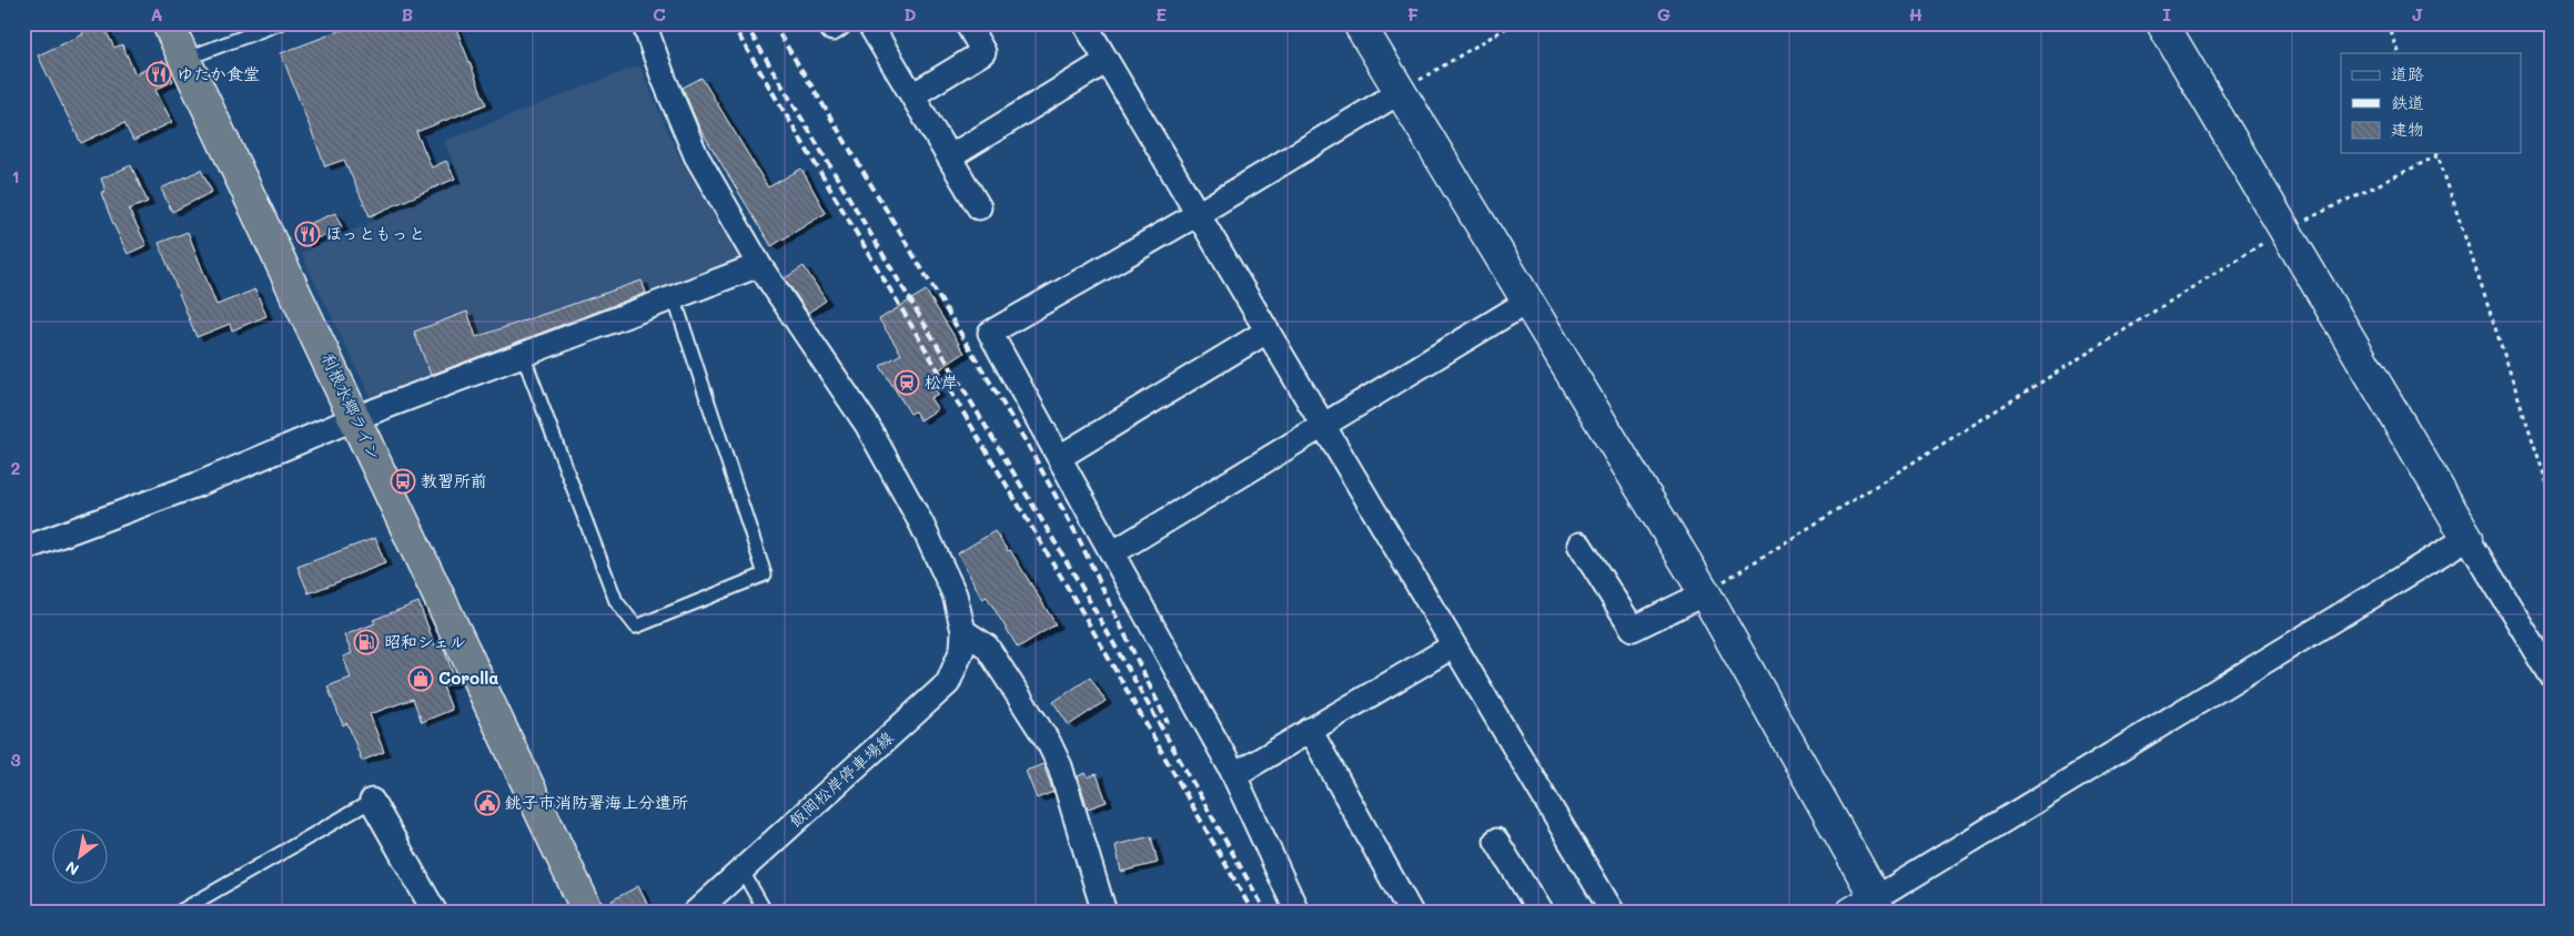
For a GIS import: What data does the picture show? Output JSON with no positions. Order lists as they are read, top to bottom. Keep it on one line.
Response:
{"streets":{"highway":["利根水郷ライン"],"street":["飯岡松岸停車場線"]},"places":{"restaurant":["ゆたか食堂","ほっともっと"],"station":["松岸"],"bus stop":["教習所前"],"fuel station":["昭和シェル"],"shop":["Corolla"],"public building":["銚子市消防署海上分遣所"]},"legend":["道路","鉄道","建物"],"north":"bottom left","grid":{"columns":["A","B","C","D","E","F","G","H","I","J"],"rows":["1","2","3"]}}
